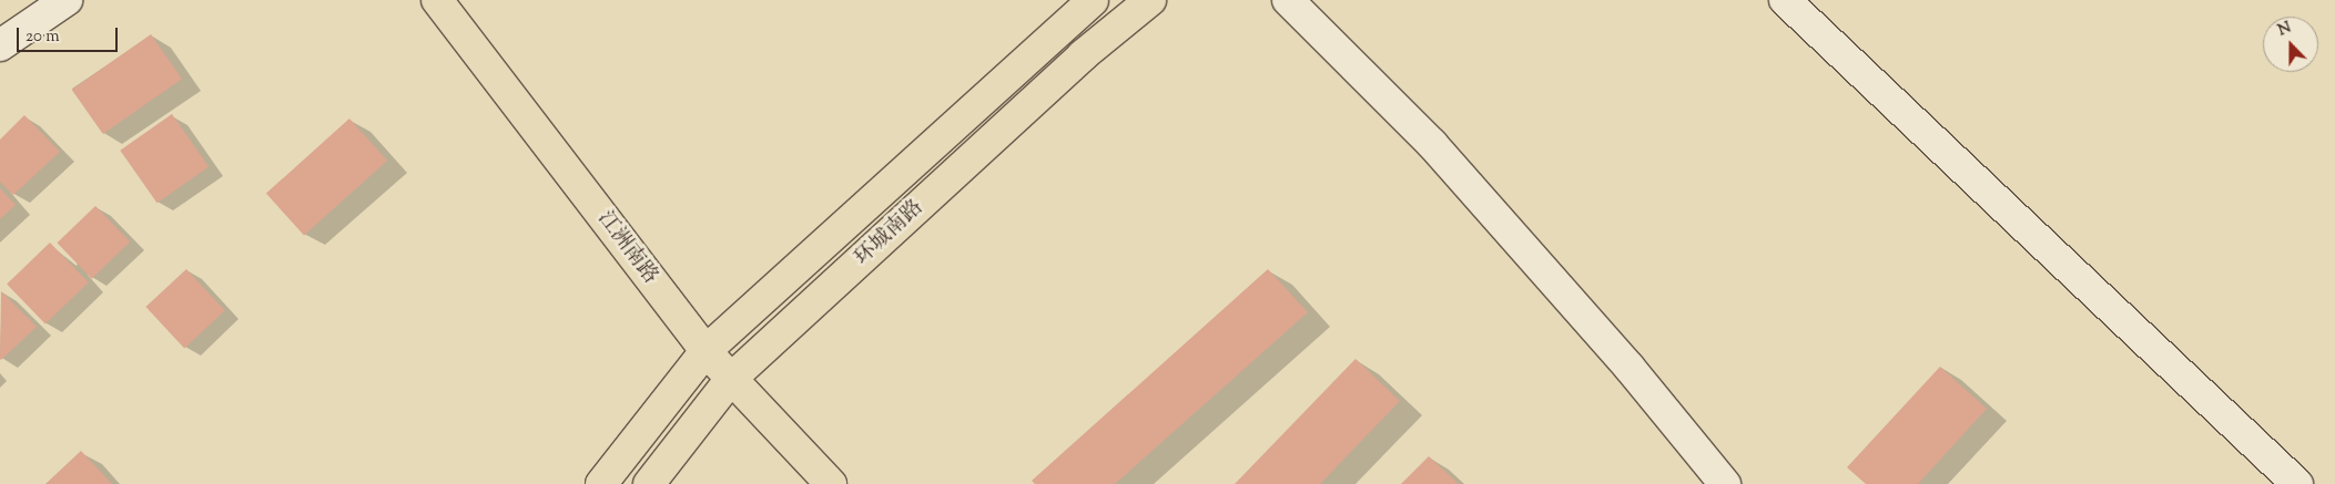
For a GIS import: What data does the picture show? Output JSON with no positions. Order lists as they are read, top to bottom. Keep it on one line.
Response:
{"streets":{"main road":["环城南路","江洲南路"]},"crossings":[["环城南路","江洲南路"]],"scale_bar":"20 m","north":"top"}
